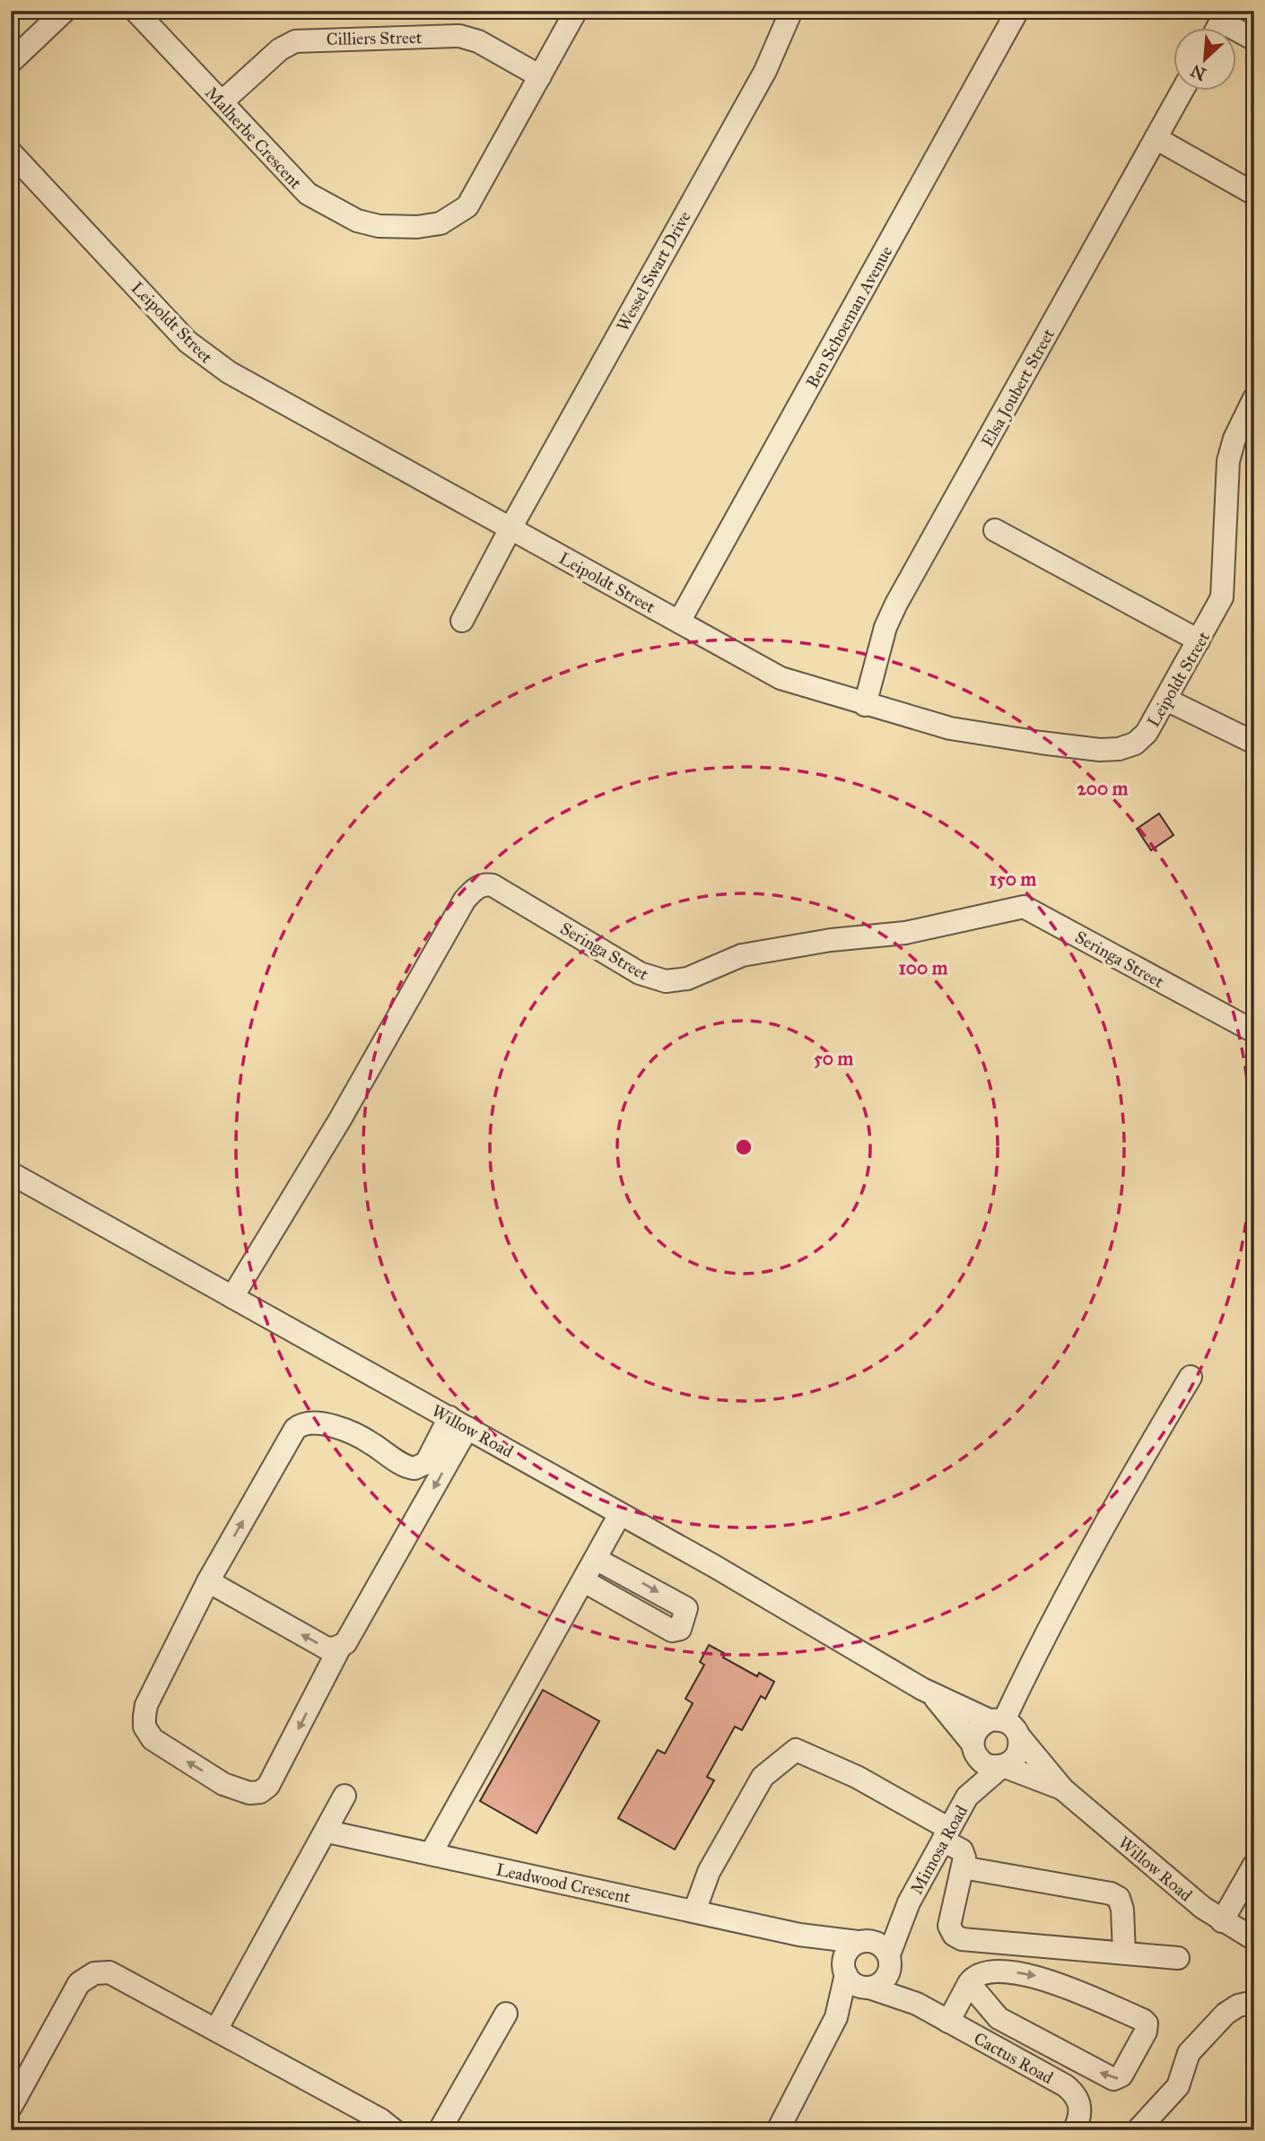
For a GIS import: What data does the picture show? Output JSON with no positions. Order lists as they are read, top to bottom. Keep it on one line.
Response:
{"streets":{"street":["Cilliers Street","Malherbe Crescent","Wessel Swart Drive","Ben Schoeman Avenue","Leipoldt Street","Elsa Joubert Street","Seringa Street","Willow Road","Mimosa Road","Leadwood Crescent","Cactus Road"]},"crossings":[["Cilliers Street","Malherbe Crescent"],["Wessel Swart Drive","Leipoldt Street"],["Ben Schoeman Avenue","Leipoldt Street"],["Leipoldt Street","Elsa Joubert Street"],["Seringa Street","Willow Road"],["Willow Road","Mimosa Road"],["Mimosa Road","Leadwood Crescent"],["Mimosa Road","Cactus Road"],["Leadwood Crescent","Cactus Road"]],"north":"bottom left","rings":["200 m","150 m","100 m","50 m"]}
